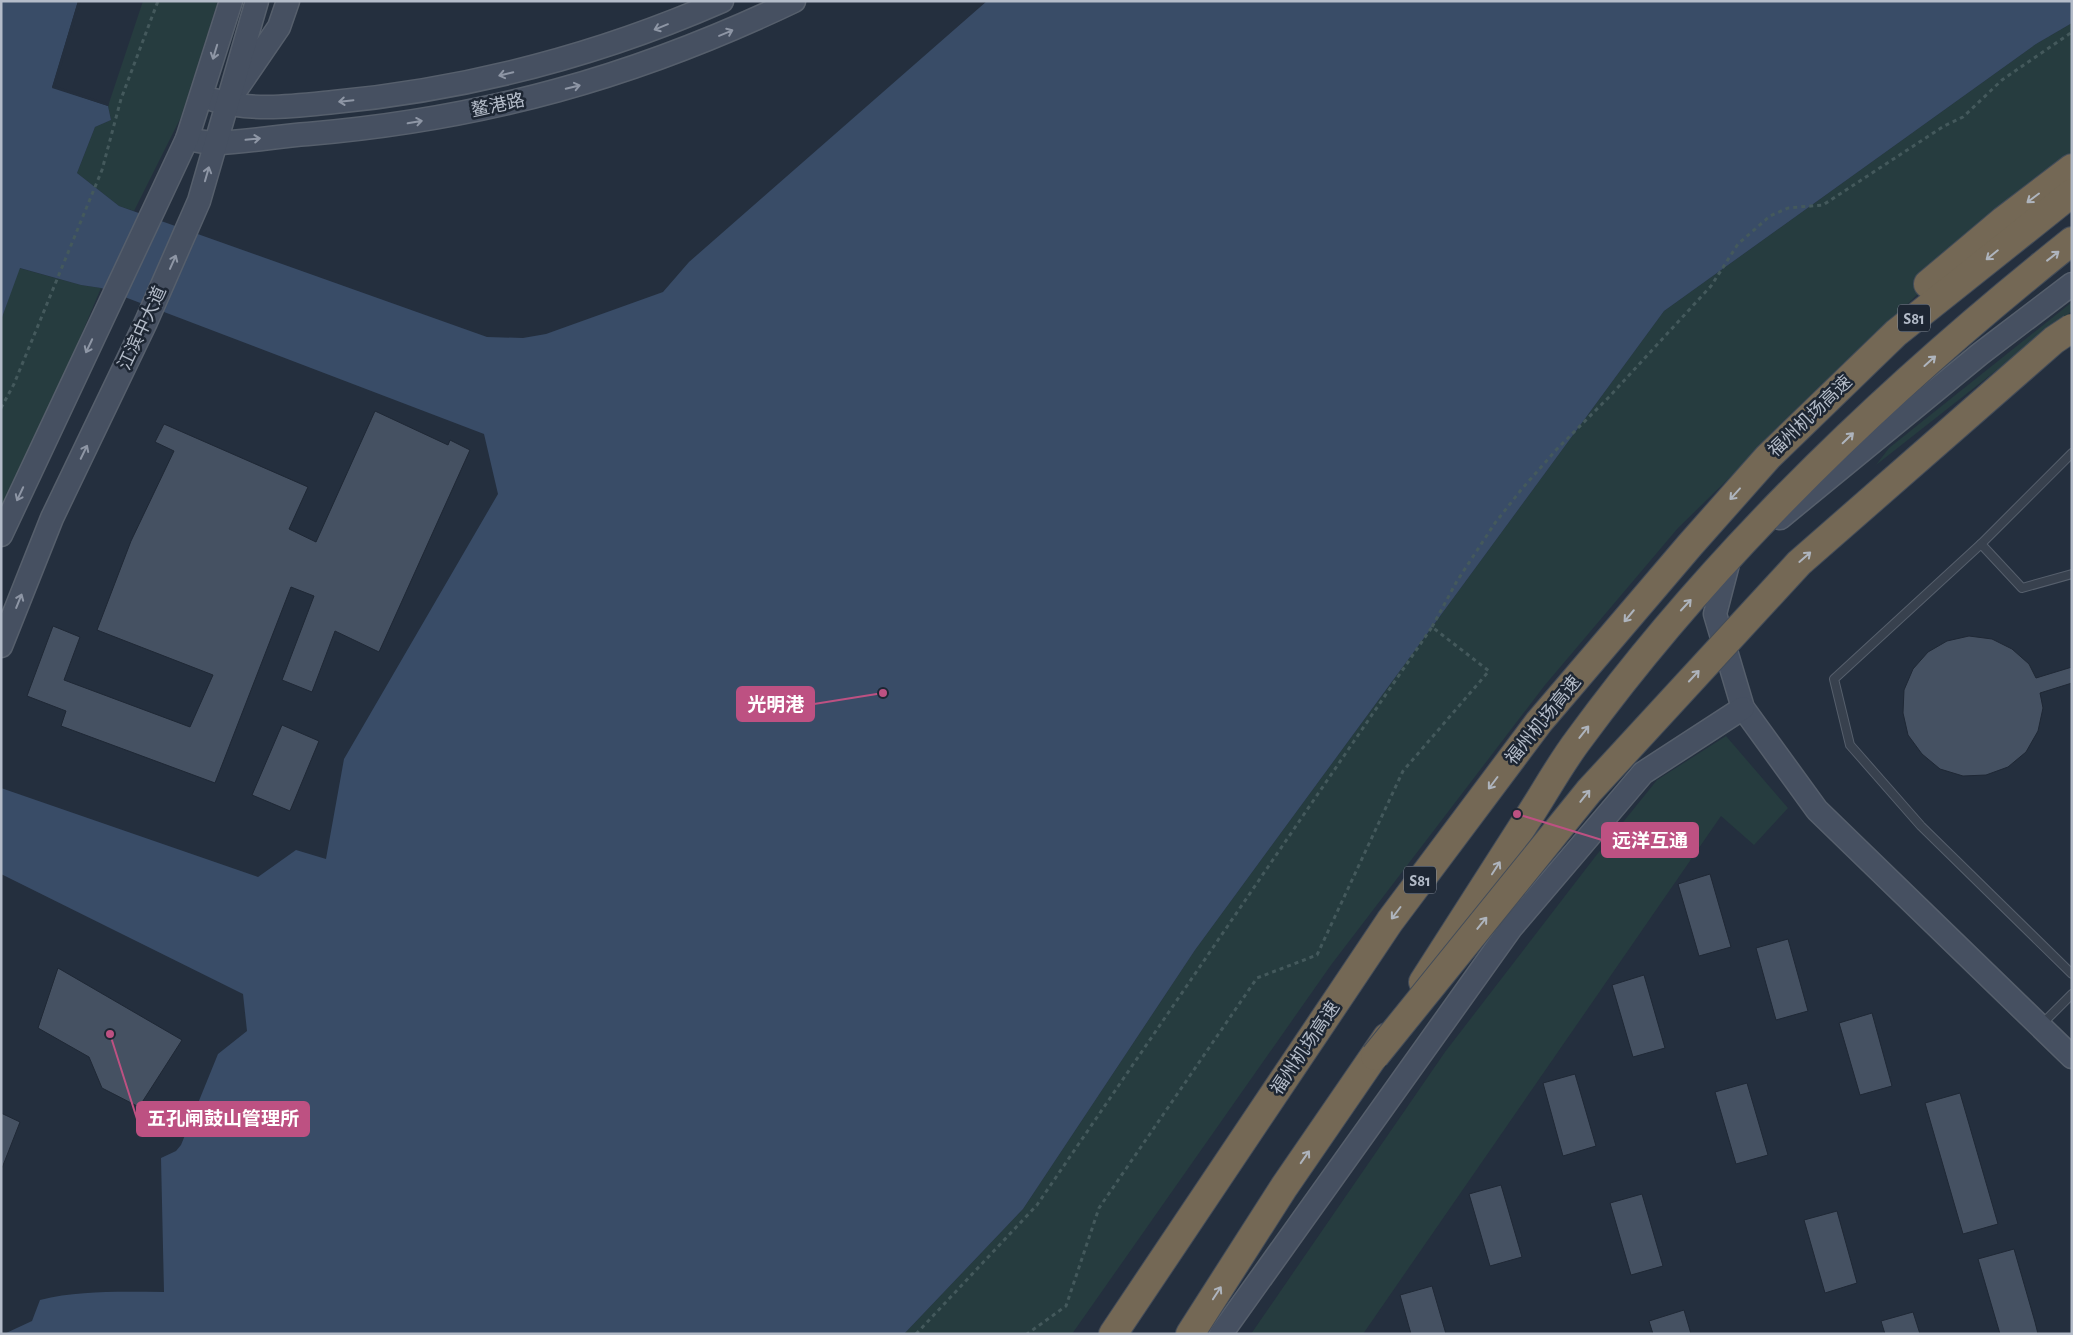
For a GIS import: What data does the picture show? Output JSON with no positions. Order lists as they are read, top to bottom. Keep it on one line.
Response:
{"streets":{"highway":["S81","福州机场高速"],"main road":["鳌港路","江滨中大道"]},"crossings":[["鳌港路","江滨中大道"]],"places":["光明港","远洋互通","五孔闸鼓山管理所"]}
